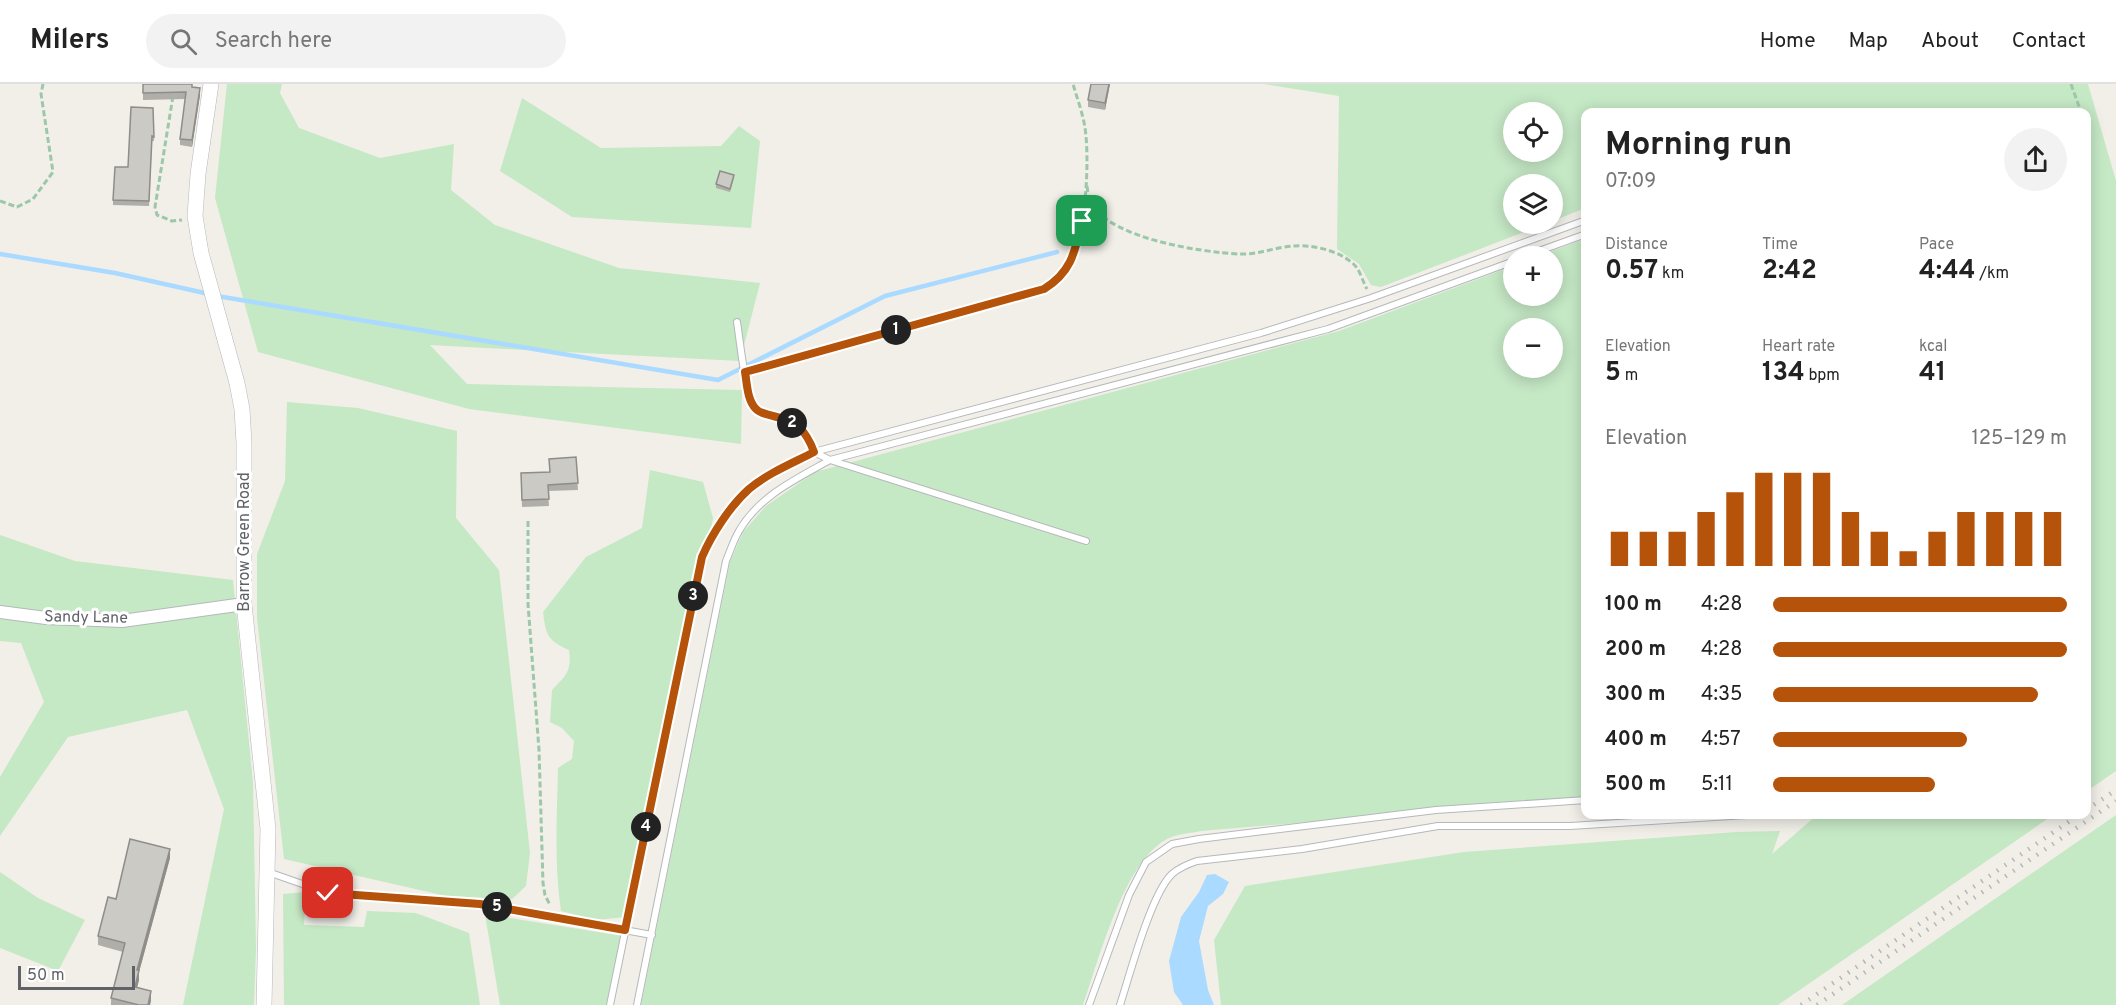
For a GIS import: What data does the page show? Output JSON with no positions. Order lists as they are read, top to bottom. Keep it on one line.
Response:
{"streets":{"street":["Barrow Green Road","Sandy Lane"]},"crossings":[["Barrow Green Road","Sandy Lane"]],"scale_bar":"50 m","page":{"header":"Milers","search":"Search here","nav":["Home","Map","About","Contact"],"map_buttons":["+","−"],"heading":["Morning run","07:09"],"stats":[["Distance","0.57 km"],["Time","2:42"],["Pace","4:44 /km"],["Elevation","5 m"],["Heart rate","134 bpm"],["kcal","41"]],"pins":["1","2","3","4","5"],"chart":["Elevation","125–129 m"],"list":[{"name":"100 m","note":"4:28"},{"name":"200 m","note":"4:28"},{"name":"300 m","note":"4:35"},{"name":"400 m","note":"4:57"},{"name":"500 m","note":"5:11"}],"scale":"50 m"}}
